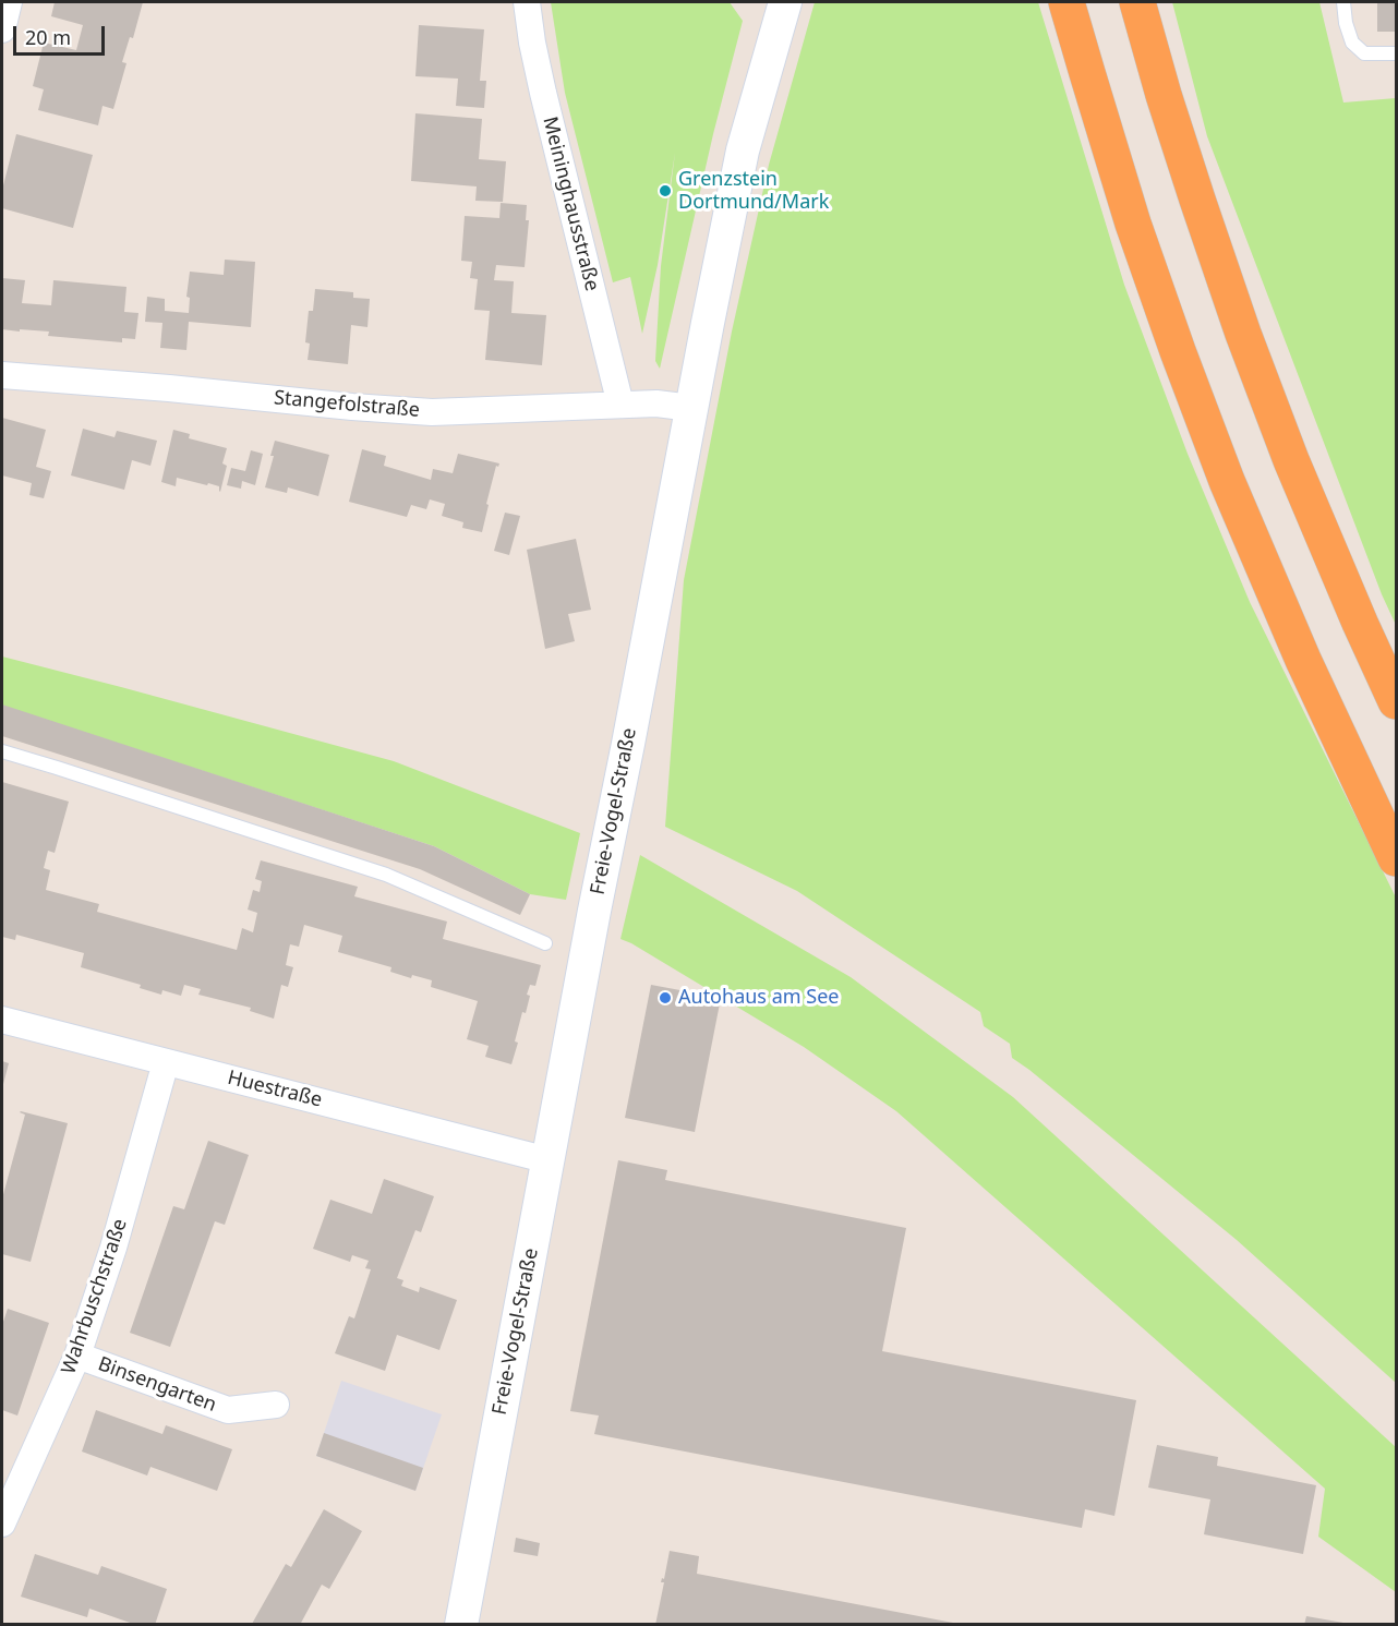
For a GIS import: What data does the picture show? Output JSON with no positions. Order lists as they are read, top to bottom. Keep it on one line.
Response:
{"streets":{"street":["Meininghausstraße","Stangefolstraße","Freie-Vogel-Straße","Huestraße","Wahrbuschstraße","Binsengarten"]},"crossings":[["Meininghausstraße","Stangefolstraße"],["Stangefolstraße","Freie-Vogel-Straße"],["Freie-Vogel-Straße","Huestraße"],["Huestraße","Wahrbuschstraße"],["Wahrbuschstraße","Binsengarten"]],"places":["Grenzstein Dortmund/Mark","Autohaus am See"],"scale_bar":"20 m"}
